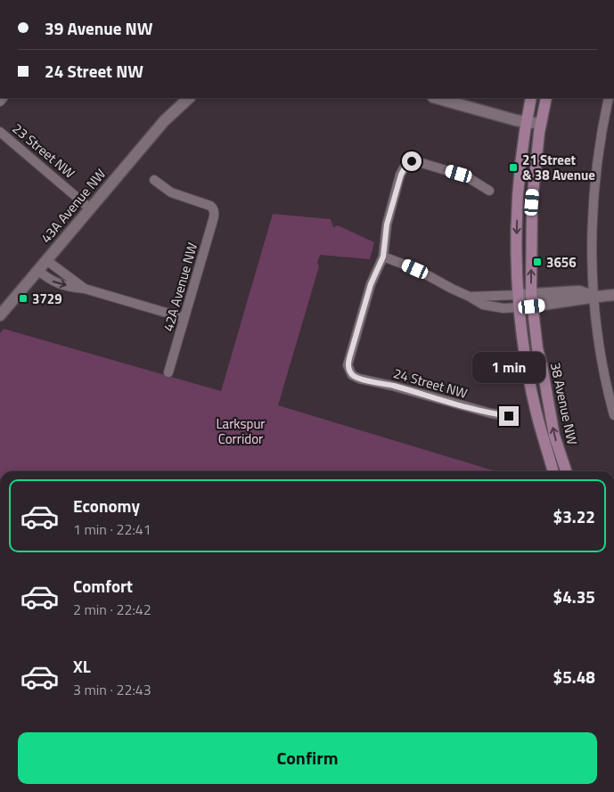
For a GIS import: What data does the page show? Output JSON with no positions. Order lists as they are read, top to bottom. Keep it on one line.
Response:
{"streets":{"main road":["38 Avenue NW"],"street":["23 Street NW","43A Avenue NW","42A Avenue NW","24 Street NW"]},"crossings":[["23 Street NW","43A Avenue NW"]],"parks":["Larkspur Corridor"],"places":{"transit":["21 Street & 38 Avenue","3656","3729"]},"page":{"banner":["39 Avenue NW","24 Street NW"],"bubble":"1 min","list":[{"name":"Economy","note":"1 min · 22:41","value":"$3.22"},{"name":"Comfort","note":"2 min · 22:42","value":"$4.35"},{"name":"XL","note":"3 min · 22:43","value":"$5.48"}],"buttons":"Confirm"}}
